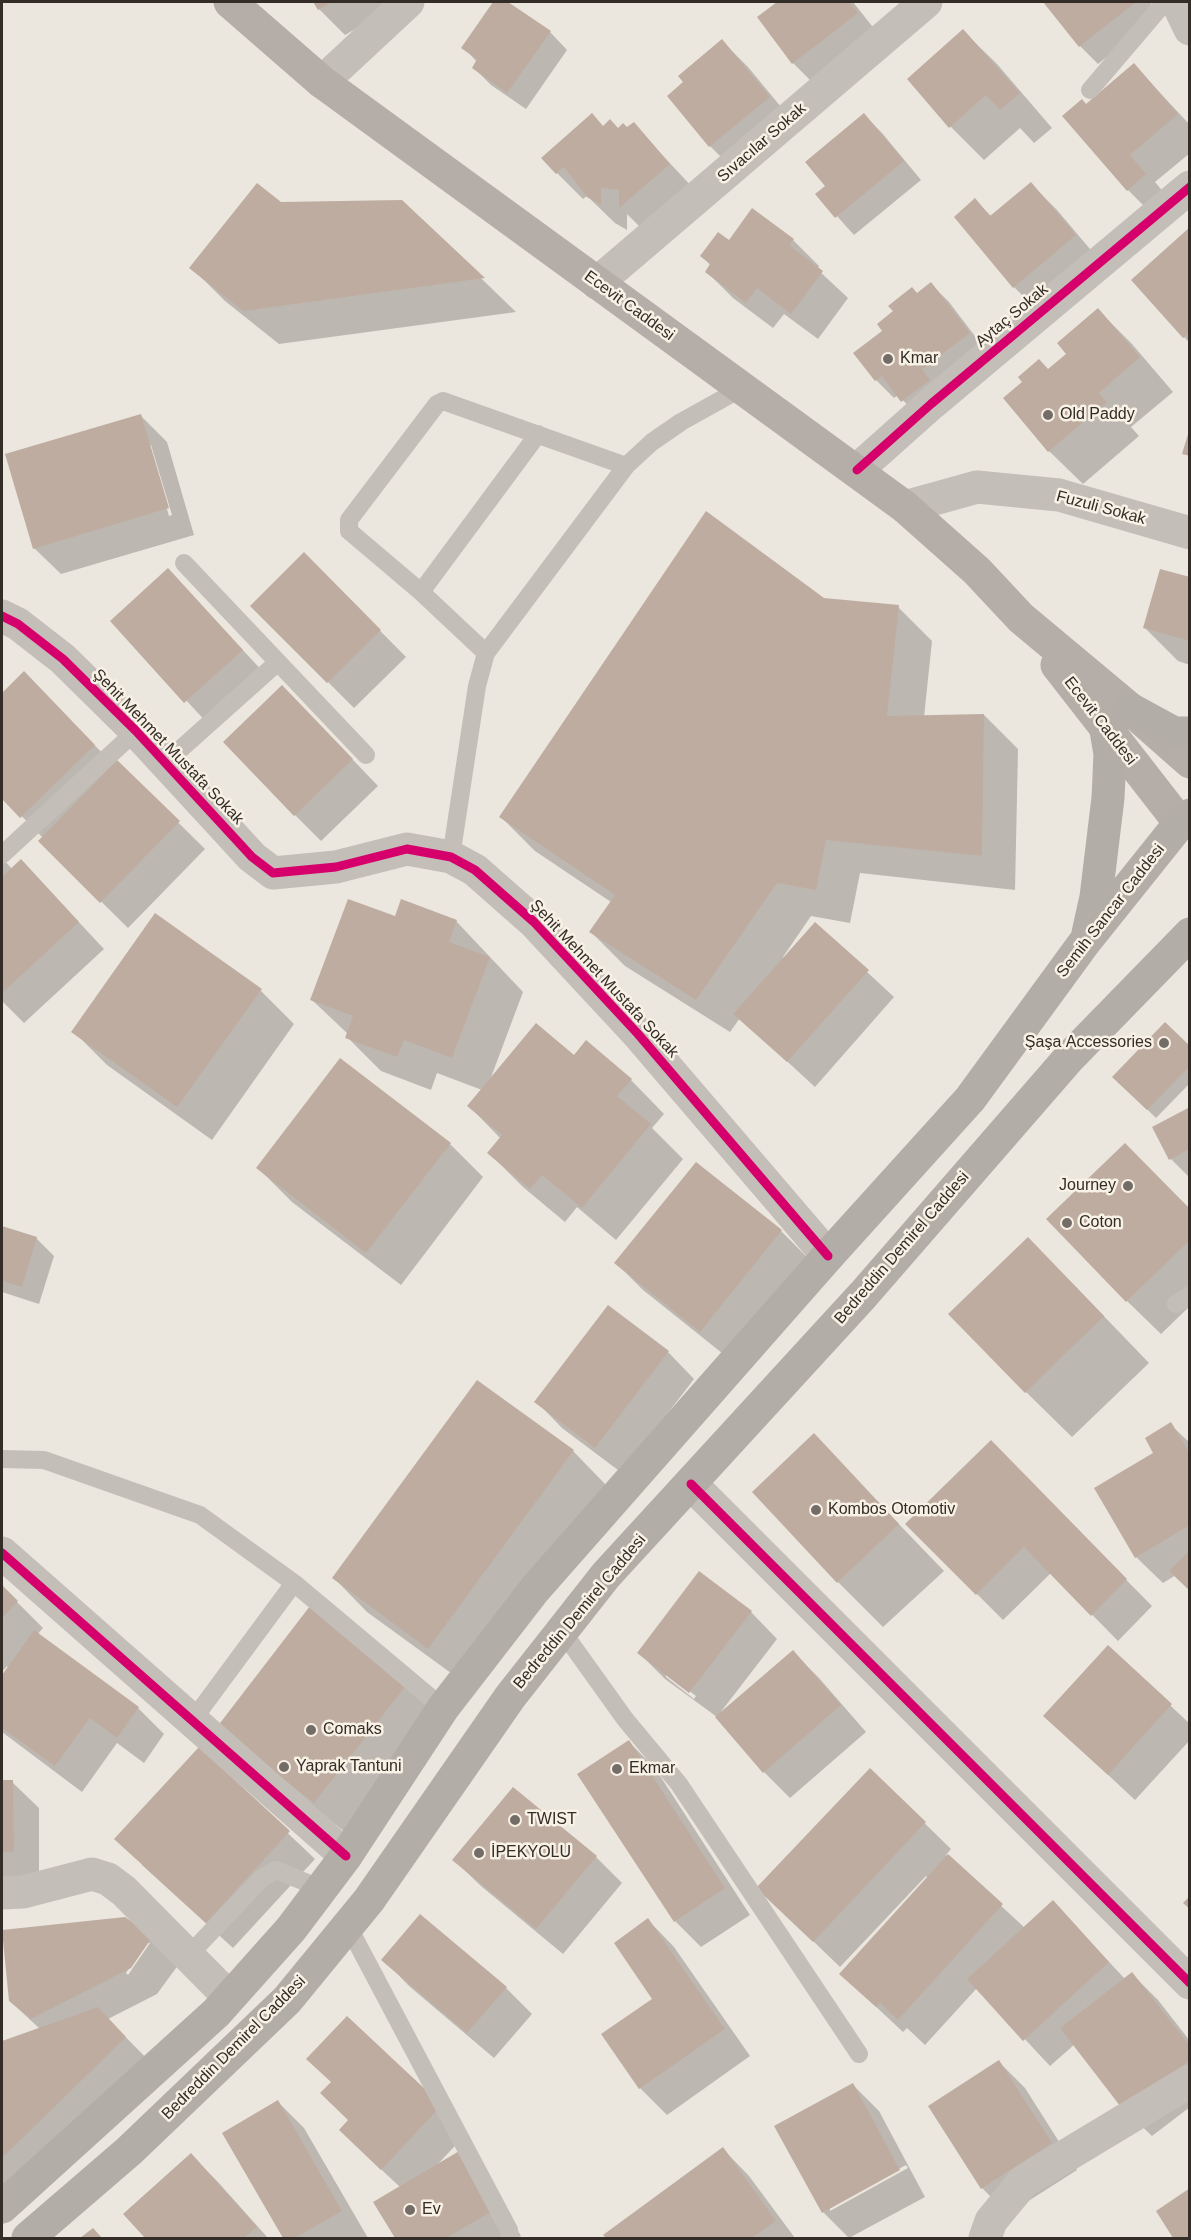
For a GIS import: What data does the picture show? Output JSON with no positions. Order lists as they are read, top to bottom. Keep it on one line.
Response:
{"streets":{"main road":["Ecevit Caddesi","Semih Sancar Caddesi","Bedreddin Demirel Caddesi"],"street":["Sıvacılar Sokak","Aytaç Sokak","Fuzuli Sokak","Şehit Mehmet Mustafa Sokak"]},"crossings":[["Sıvacılar Sokak","Ecevit Caddesi"],["Ecevit Caddesi","Aytaç Sokak"],["Ecevit Caddesi","Fuzuli Sokak"],["Ecevit Caddesi","Semih Sancar Caddesi"],["Şehit Mehmet Mustafa Sokak","Semih Sancar Caddesi"]],"places":["Kmar","Old Paddy","Şaşa Accessories","Journey","Coton","Kombos Otomotiv","Comaks","Yaprak Tantuni","Ekmar","TWIST","İPEKYOLU","Ev"]}
